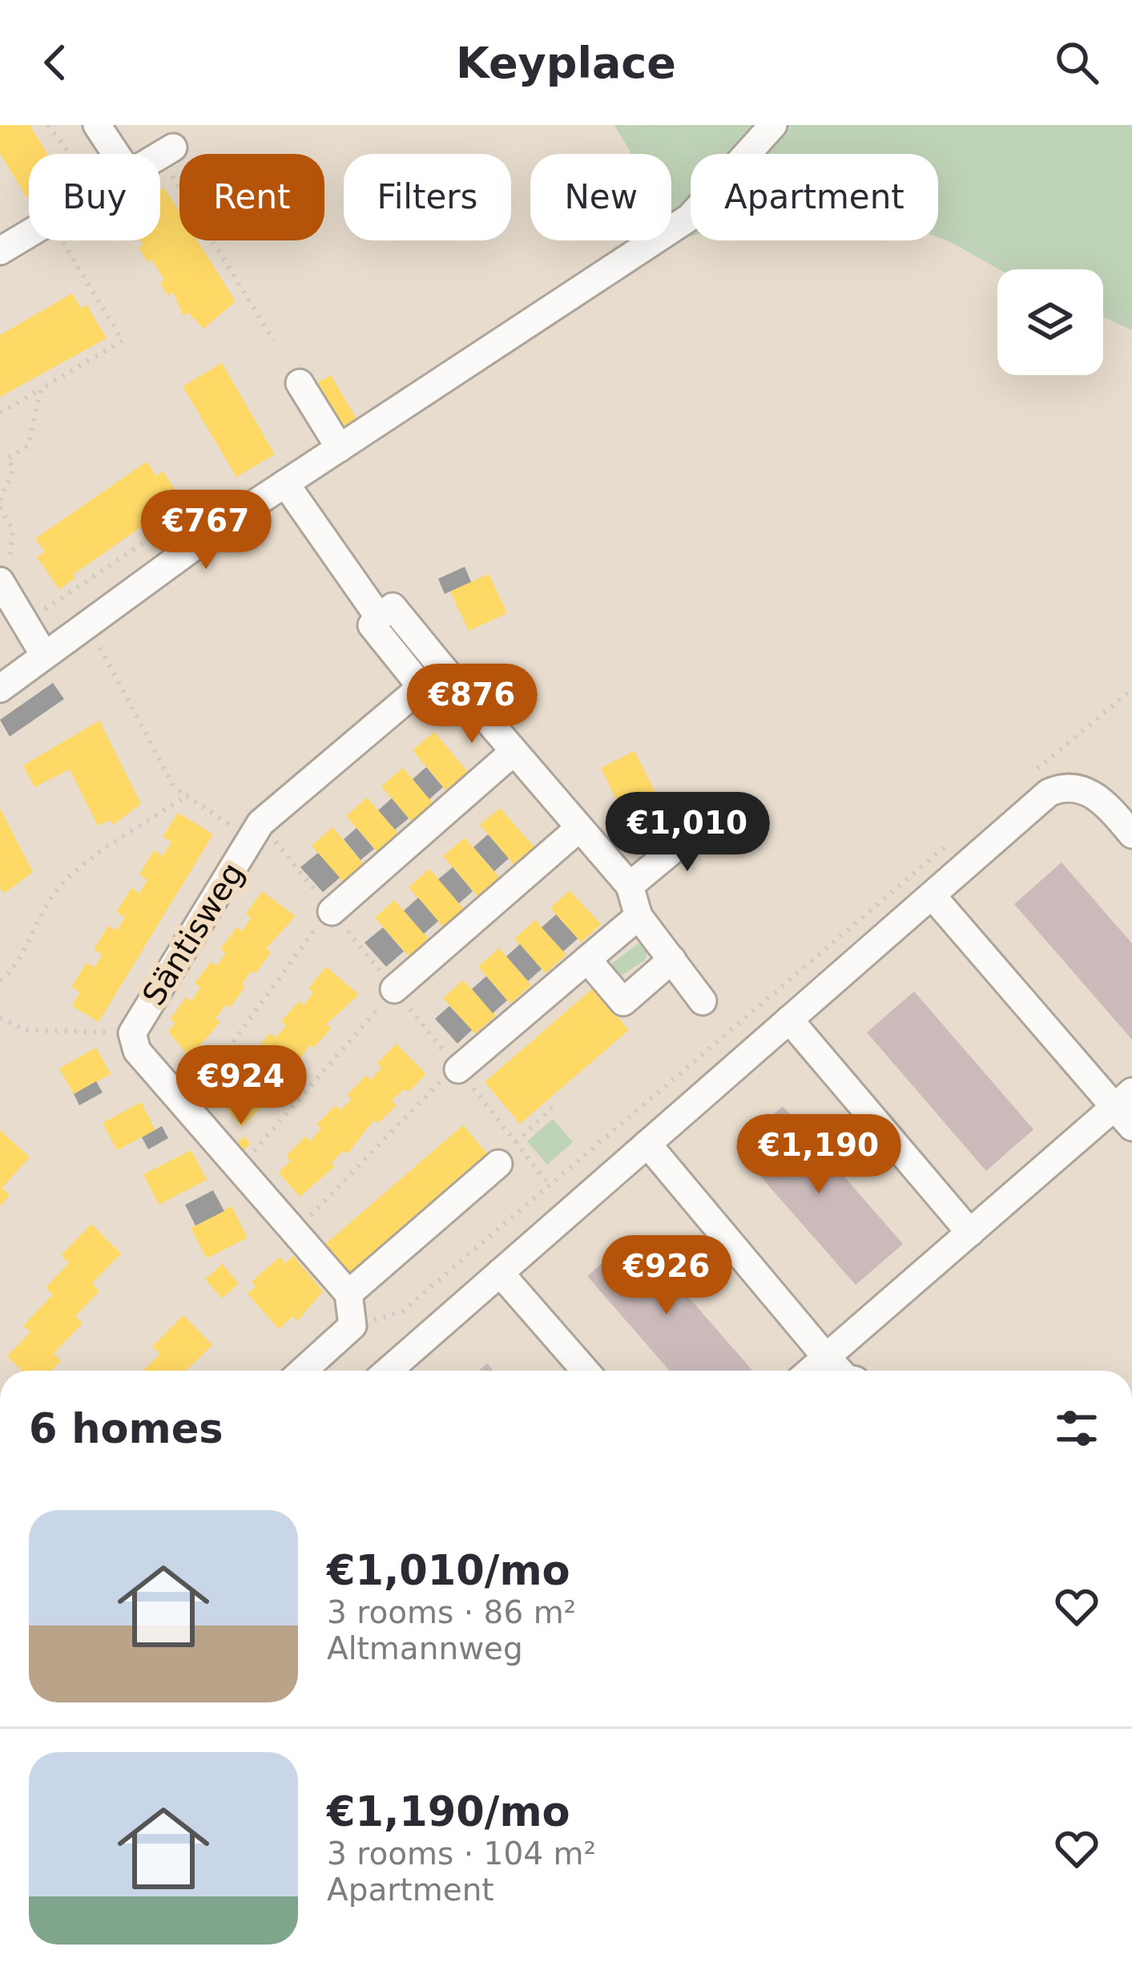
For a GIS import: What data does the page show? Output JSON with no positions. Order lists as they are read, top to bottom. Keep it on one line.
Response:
{"streets":{"street":["Säntisweg"]},"page":{"header":"Keyplace","chip":["Buy","Rent","Filters","New","Apartment"],"price":["€767","€876","€1,010","€924","€1,190","€926"],"heading":"6 homes","list":[{"name":"€1,010/mo","note":"3 rooms · 86 m² · Altmannweg"},{"name":"€1,190/mo","note":"3 rooms · 104 m² · Apartment"}]}}
